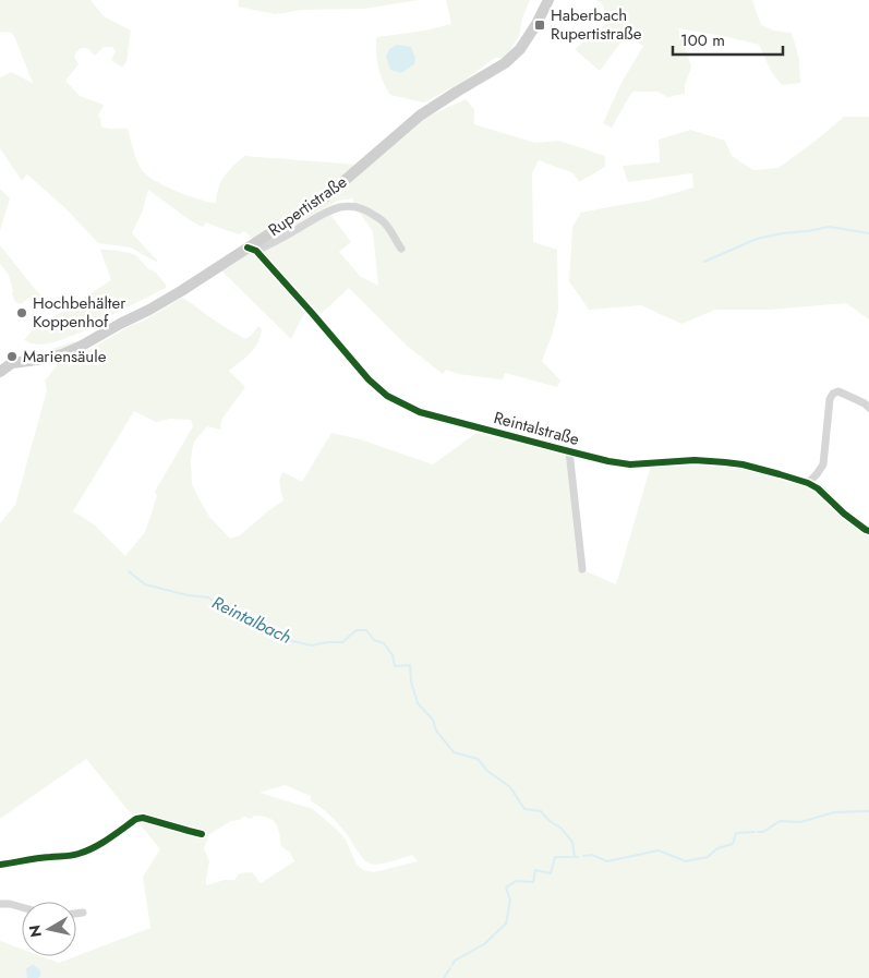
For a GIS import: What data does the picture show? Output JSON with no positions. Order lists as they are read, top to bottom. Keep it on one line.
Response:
{"streets":{"main road":["Rupertistraße"],"street":["Reintalstraße"]},"crossings":[["Rupertistraße","Reintalstraße"]],"water":["Reintalbach"],"places":{"transit":["Haberbach Rupertistraße"],"other":["Hochbehälter Koppenhof","Mariensäule"]},"scale_bar":"100 m","north":"left"}
